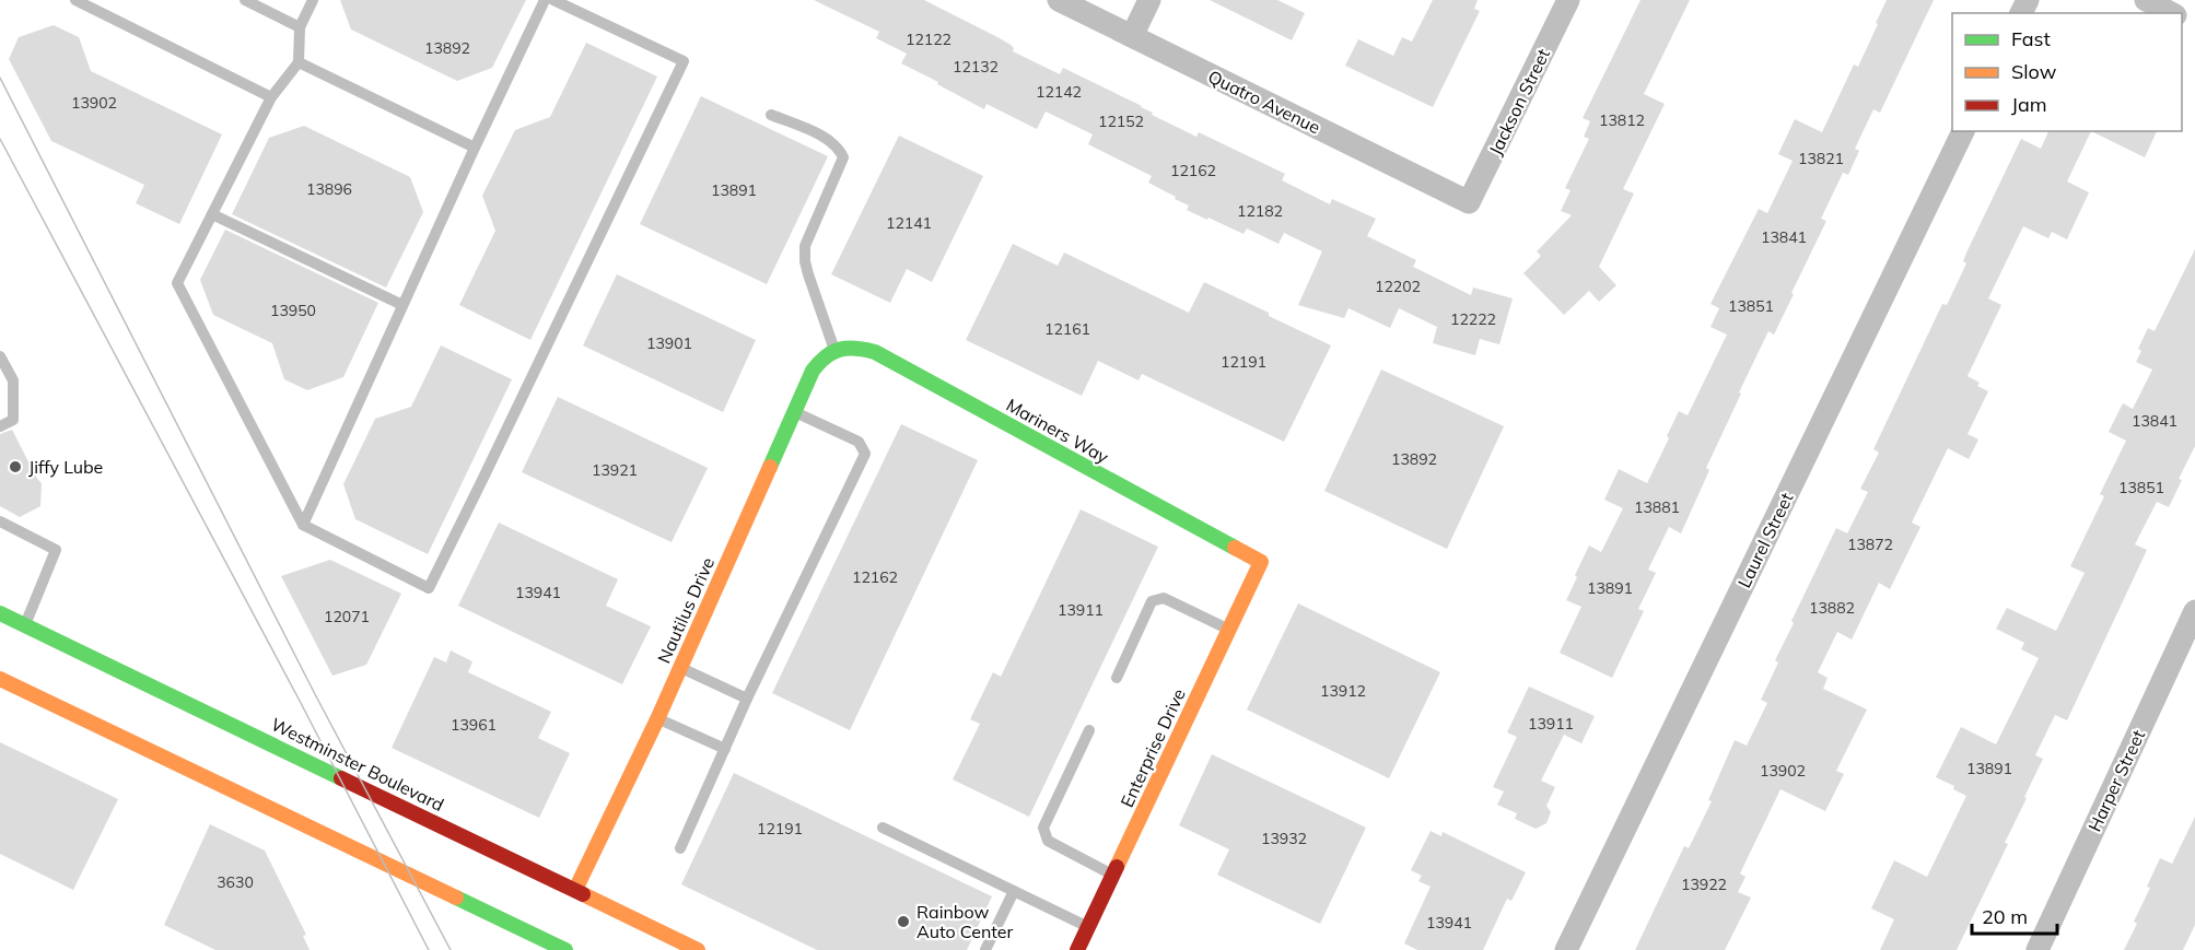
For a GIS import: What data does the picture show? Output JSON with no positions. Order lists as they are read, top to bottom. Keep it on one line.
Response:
{"streets":{"street":["Quatro Avenue","Jackson Street","Mariners Way","Laurel Street","Nautilus Drive","Enterprise Drive","Westminster Boulevard","Harper Street"]},"crossings":[["Quatro Avenue","Jackson Street"],["Mariners Way","Nautilus Drive"],["Mariners Way","Enterprise Drive"],["Nautilus Drive","Westminster Boulevard"]],"places":["Jiffy Lube","Rainbow Auto Center"],"house_numbers":["12122","13892","12132","12142","13902","13812","12152","13821","12162","13896","13891","12182","12141","13841","12202","13851","13950","12222","12161","13901","12191","13841","13892","13921","13851","13881","13872","12162","13891","13941","13882","13911","12071","13912","13911","13961","13891","13902","12191","13932","3630","13922","13941"],"legend":["Fast","Slow","Jam"],"scale_bar":"20 m"}
